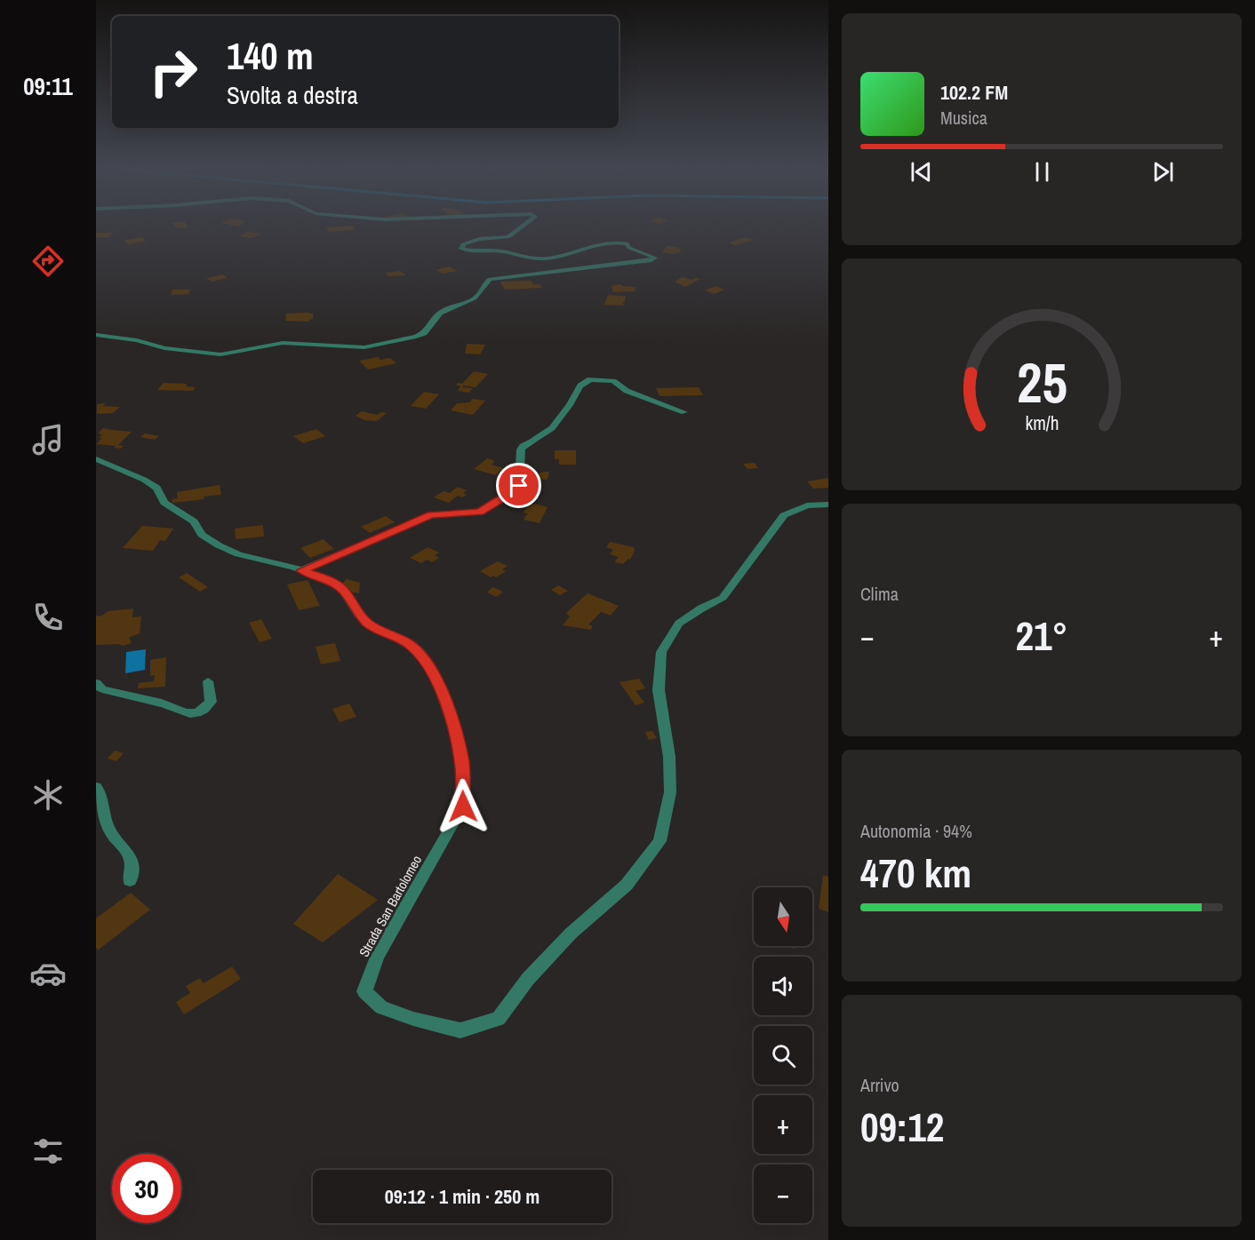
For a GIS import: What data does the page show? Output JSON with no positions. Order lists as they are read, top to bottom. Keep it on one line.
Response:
{"streets":{"street":["Strada San Bartolomeo"]},"north":"bottom","page":{"tabs":"09:11","turn":["140 m","Svolta a destra"],"song":["102.2 FM","Musica"],"tile":["Clima",["Autonomia · 94%","470 km"],["Arrivo","09:12"]],"heat":["−","21°","+"],"map_buttons":["+","−"],"limit":"30","trip":"09:12 · 1 min · 250 m","gauge":["25","km/h"]}}
